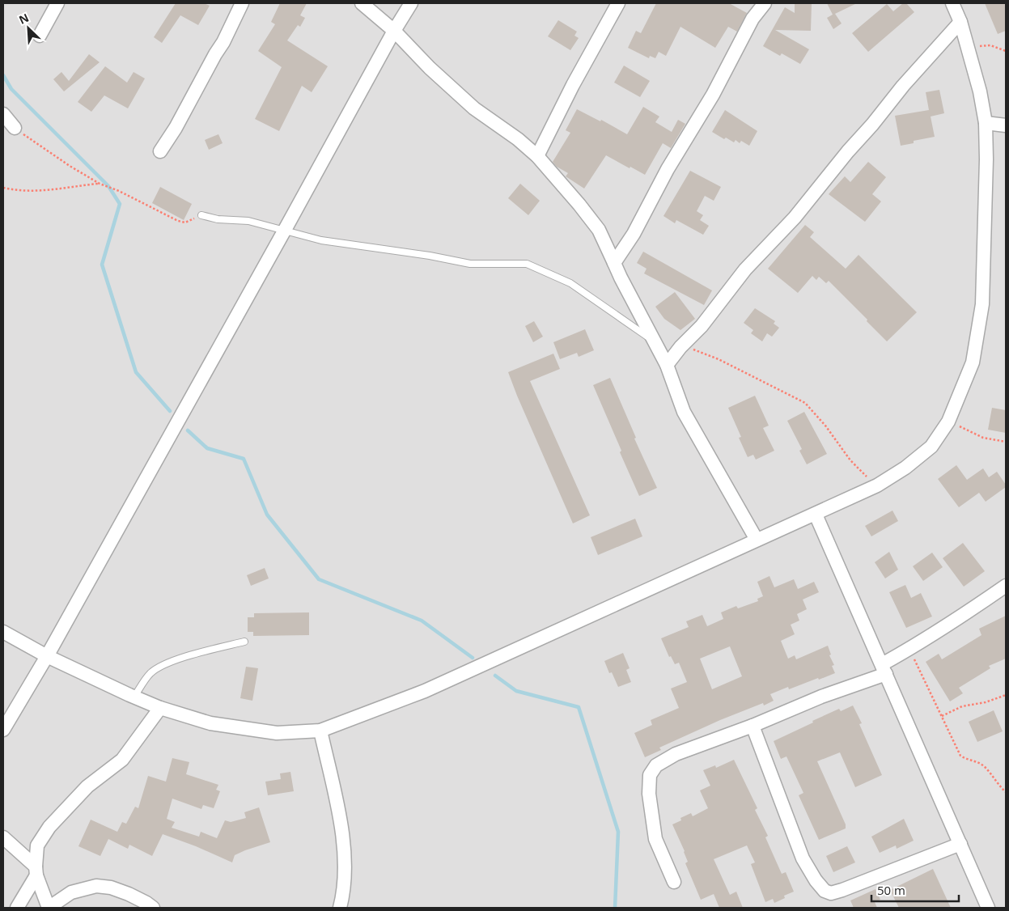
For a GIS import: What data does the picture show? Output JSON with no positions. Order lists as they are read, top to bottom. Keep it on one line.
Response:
{"scale_bar":"50 m","north":"top left"}
